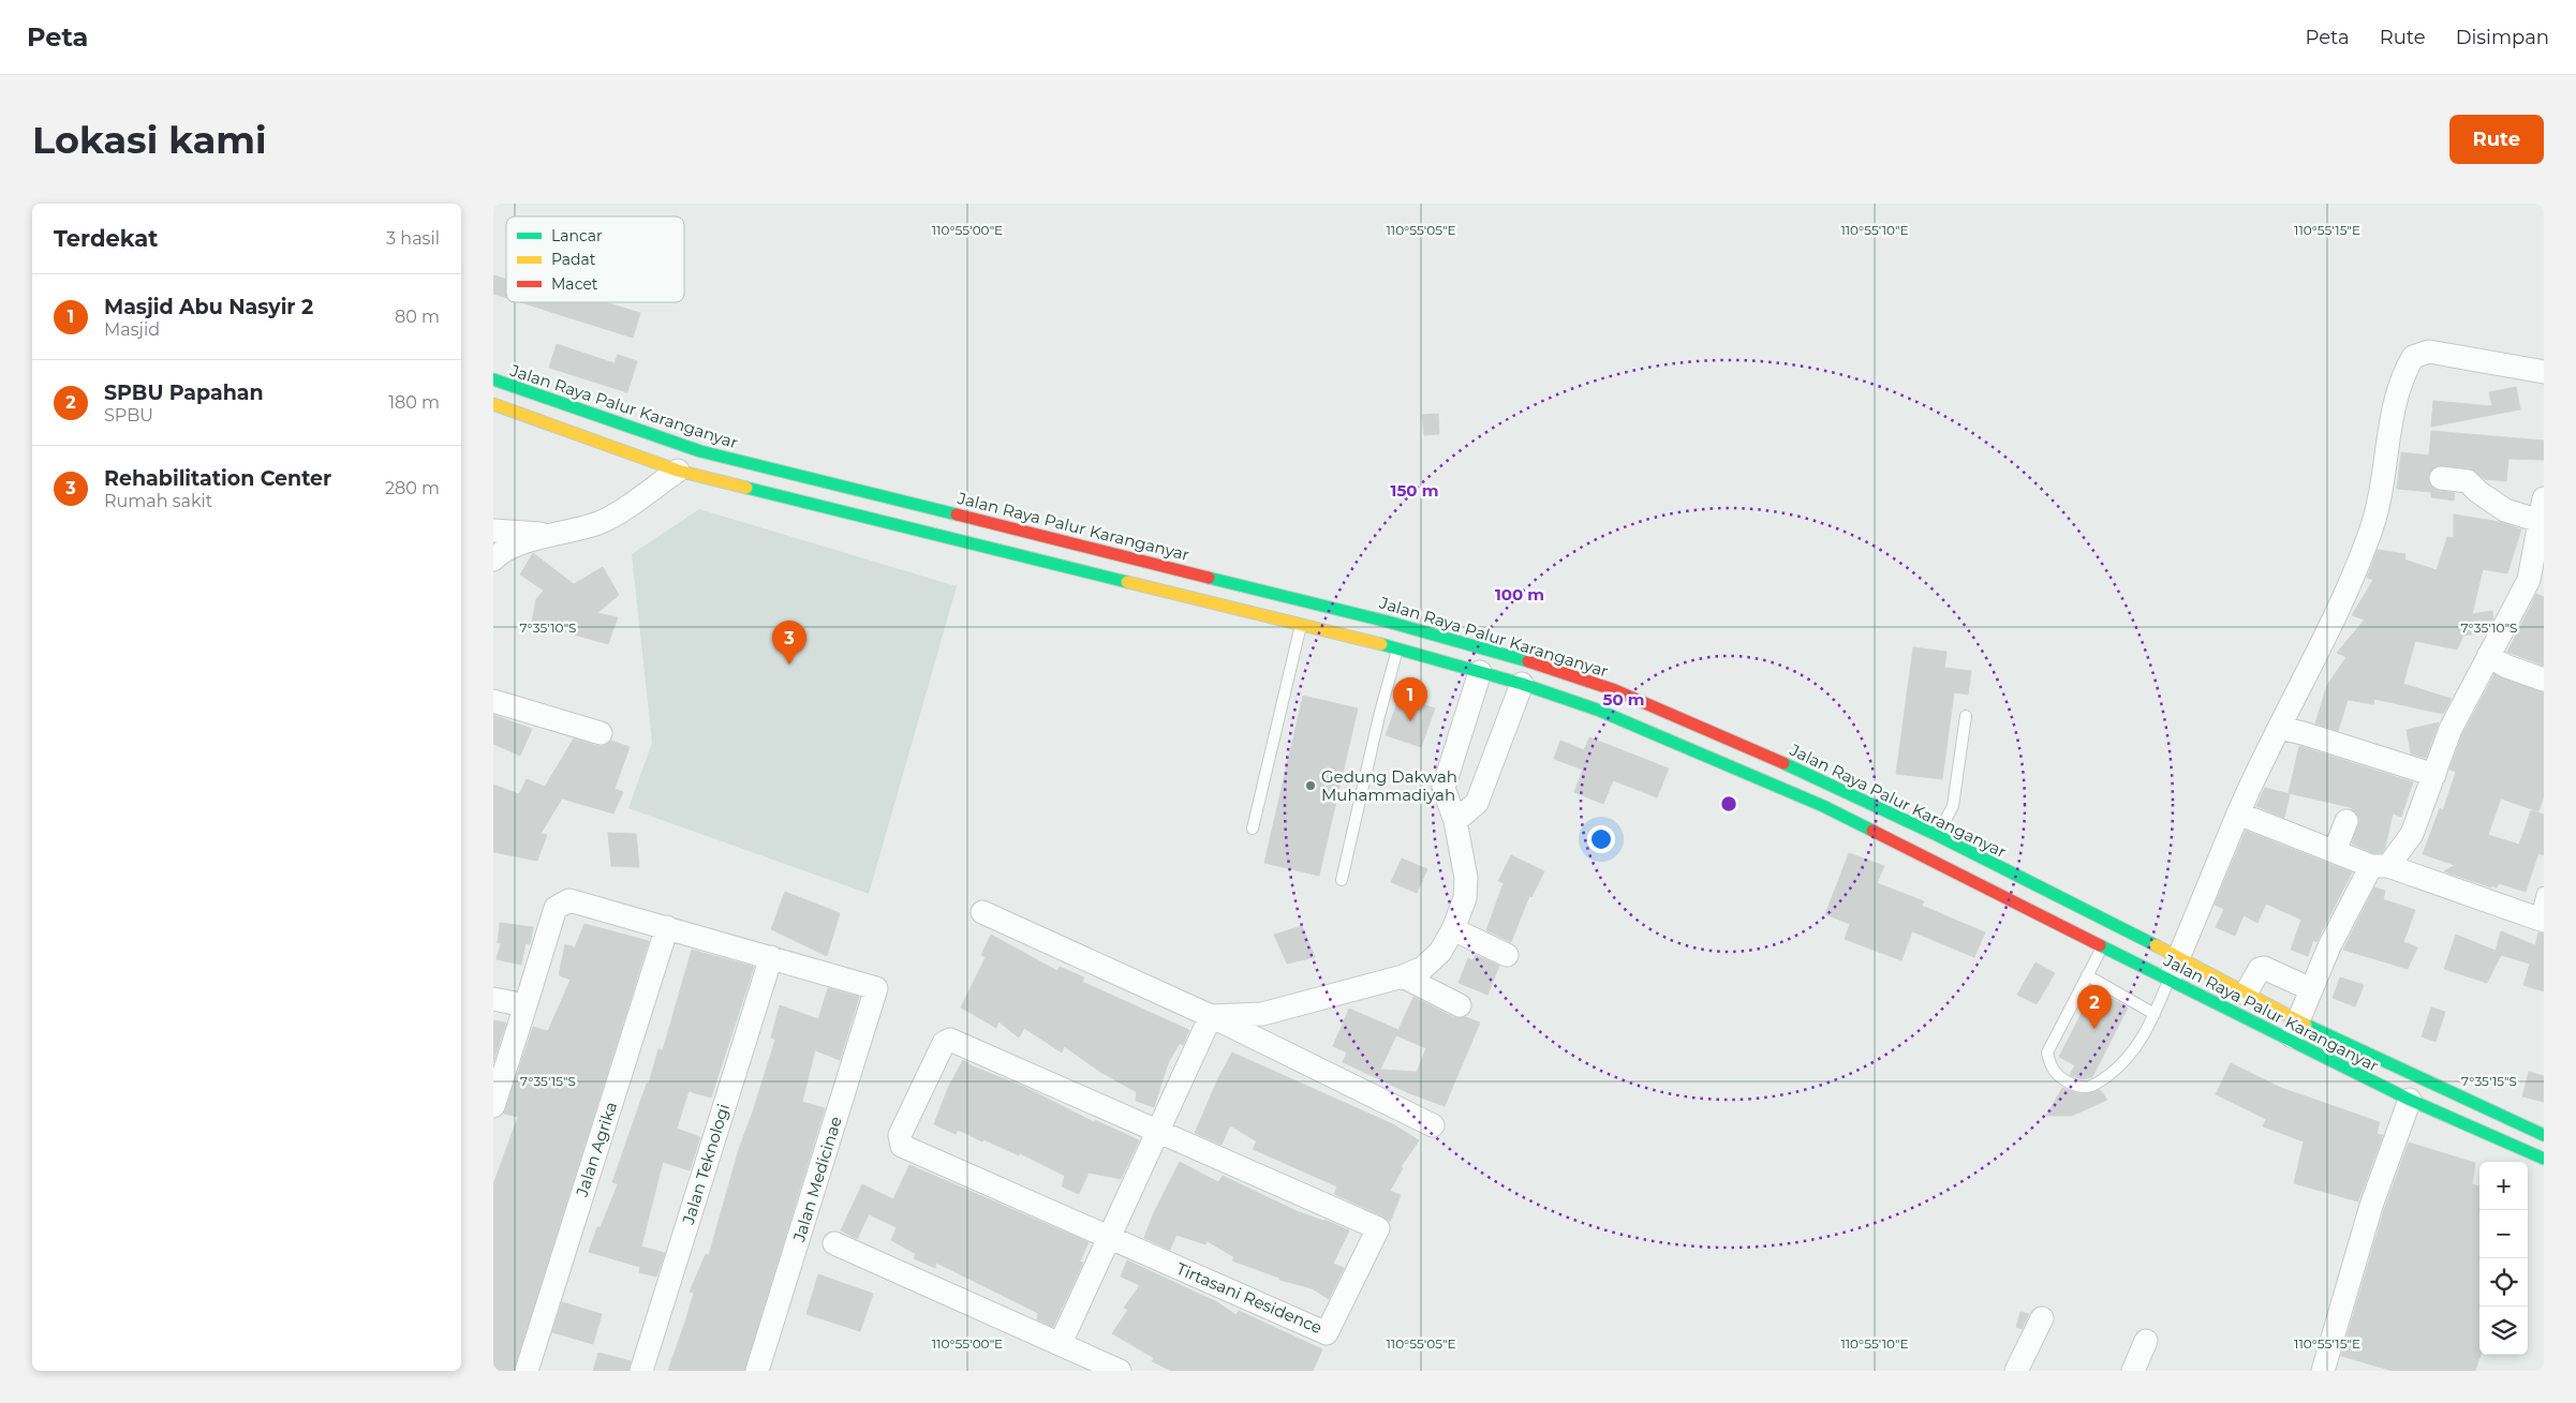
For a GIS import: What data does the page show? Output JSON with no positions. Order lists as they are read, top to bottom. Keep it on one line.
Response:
{"streets":{"main road":["Jalan Raya Palur Karanganyar"],"street":["Jalan Agrika","Jalan Teknologi","Jalan Medicinae","Tirtasani Residence"]},"crossings":[["Jalan Teknologi","Jalan Medicinae"]],"places":["Gedung Dakwah Muhammadiyah"],"legend":["Lancar","Padat","Macet"],"page":{"header":"Peta","nav":["Peta","Rute","Disimpan"],"buttons":"Rute","title":"Lokasi kami","heading":["Terdekat","3 hasil"],"list":[{"mark":"1","name":"Masjid Abu Nasyir 2","note":"Masjid","value":"80 m"},{"mark":"2","name":"SPBU Papahan","note":"SPBU","value":"180 m"},{"mark":"3","name":"Rehabilitation Center","note":"Rumah sakit","value":"280 m"}],"pins":["3","1","2"],"map_buttons":["+","−"]},"coordinates":["110°55'00\"E","110°55'05\"E","110°55'10\"E","110°55'15\"E","7°35'10\"S","7°35'15\"S"],"rings":["150 m","100 m","50 m"]}
